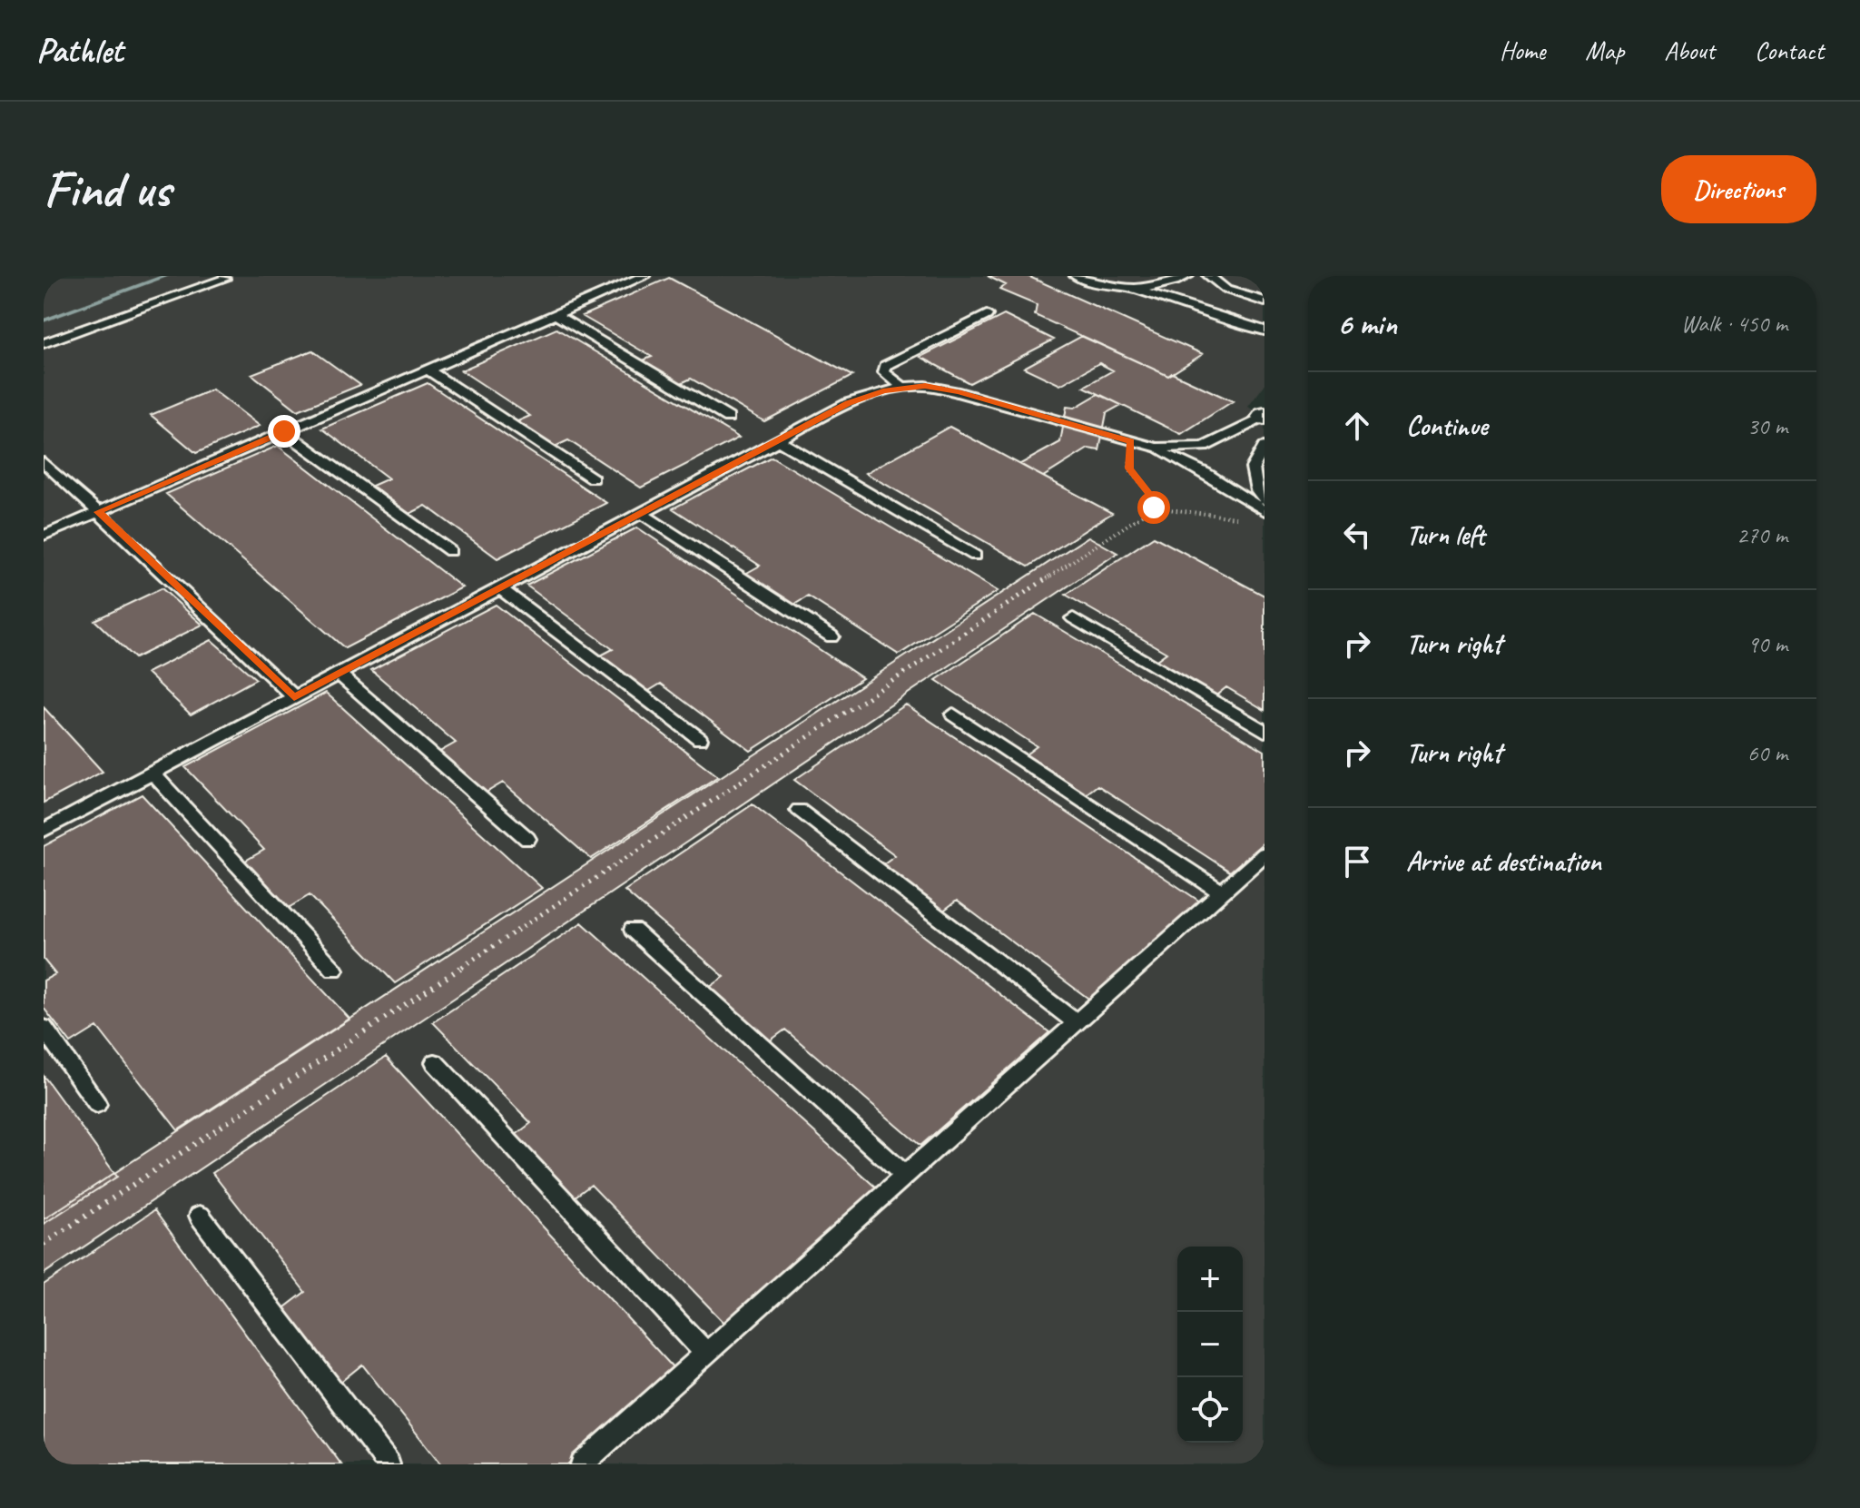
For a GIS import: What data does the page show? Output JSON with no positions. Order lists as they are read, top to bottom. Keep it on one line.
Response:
{"page":{"header":"Pathlet","nav":["Home","Map","About","Contact"],"buttons":"Directions","title":"Find us","heading":["6 min","Walk · 450 m"],"list":[["Continue","30 m"],["Turn left","270 m"],["Turn right","90 m"],["Turn right","60 m"],"Arrive at destination"],"map_buttons":["+","−"]}}
